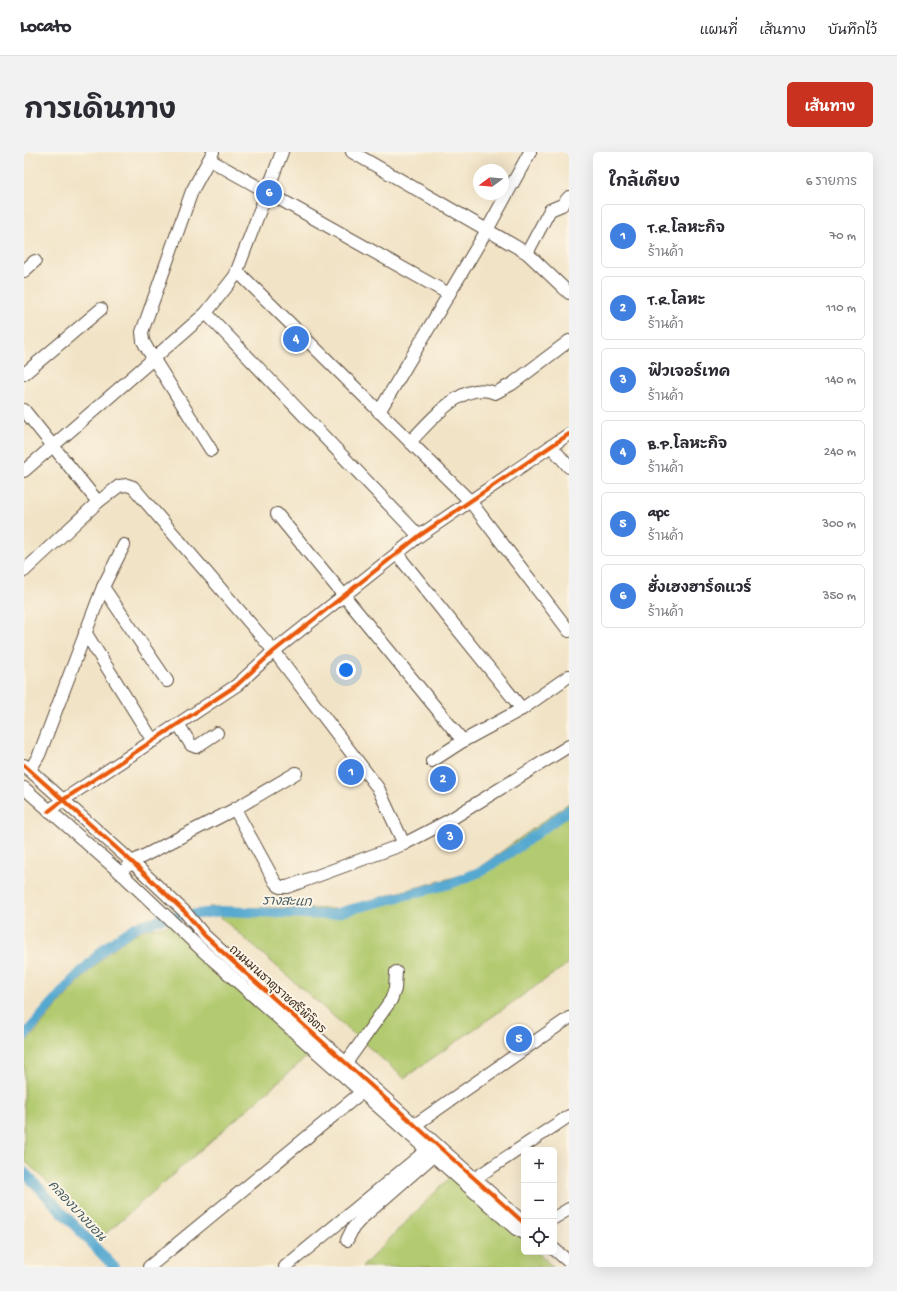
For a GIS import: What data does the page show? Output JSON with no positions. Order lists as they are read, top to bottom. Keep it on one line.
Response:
{"streets":{"street":["ถนนมนธาตุราชศรีพิจิตร"]},"water":["รางสะแก","คลองบางบอน"],"north":"left","page":{"header":"Locato","nav":["แผนที่","เส้นทาง","บันทึกไว้"],"title":"การเดินทาง","buttons":"เส้นทาง","heading":["ใกล้เคียง","6 รายการ"],"pins":["6","4","1","2","3","5"],"list":[{"mark":"1","name":"T.R.โลหะกิจ","note":"ร้านค้า","value":"70 m"},{"mark":"2","name":"T.R.โลหะ","note":"ร้านค้า","value":"110 m"},{"mark":"3","name":"ฟิวเจอร์เทค","note":"ร้านค้า","value":"140 m"},{"mark":"4","name":"B.P.โลหะกิจ","note":"ร้านค้า","value":"240 m"},{"mark":"5","name":"apc","note":"ร้านค้า","value":"300 m"},{"mark":"6","name":"ฮั่งเฮงฮาร์ดแวร์","note":"ร้านค้า","value":"350 m"}],"map_buttons":["+","−"]}}
